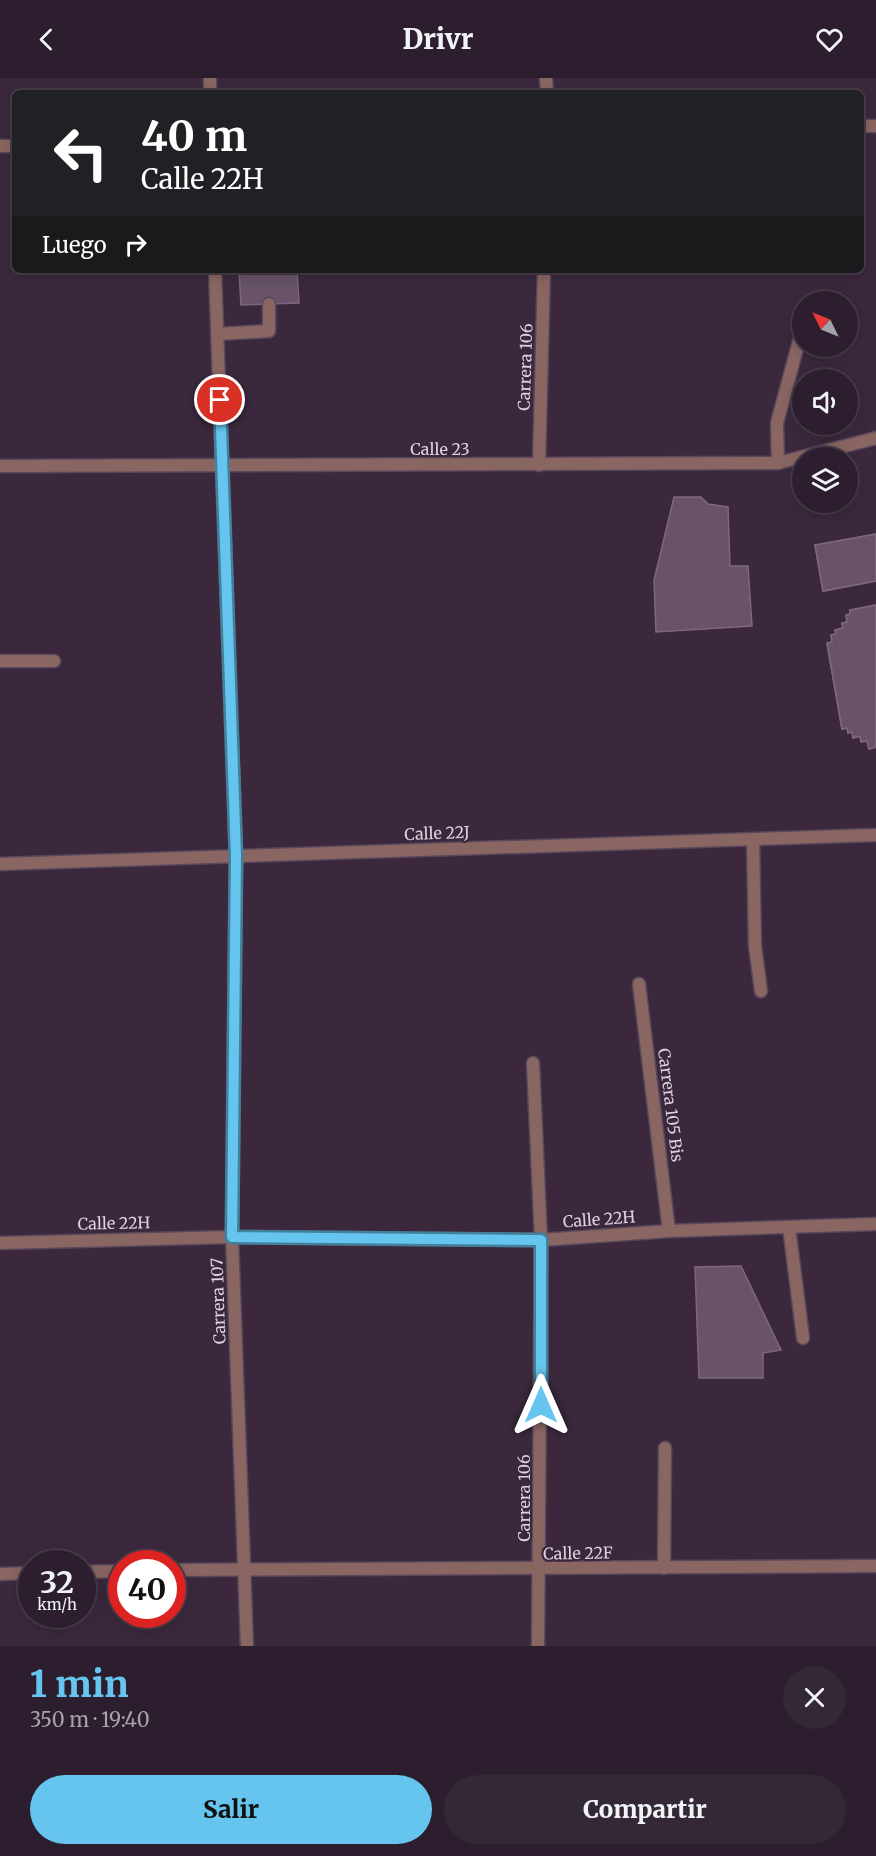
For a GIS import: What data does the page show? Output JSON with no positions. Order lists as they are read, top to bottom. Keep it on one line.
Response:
{"streets":{"street":["Carrera 106","Calle 23","Calle 22J","Carrera 105 Bis","Calle 22H","Carrera 107","Calle 22F"]},"crossings":[["Carrera 106","Calle 23"],["Carrera 106","Calle 22H"],["Carrera 106","Calle 22F"],["Calle 23","Carrera 107"],["Calle 22J","Carrera 107"],["Carrera 105 Bis","Calle 22H"],["Calle 22H","Carrera 107"],["Carrera 107","Calle 22F"]],"north":"top left","page":{"header":"Drivr","turn":["40 m","Calle 22H"],"then":"Luego","speed":"32 km/h","limit":"40","heading":["1 min","350 m · 19:40"],"buttons":["Salir","Compartir"]}}
